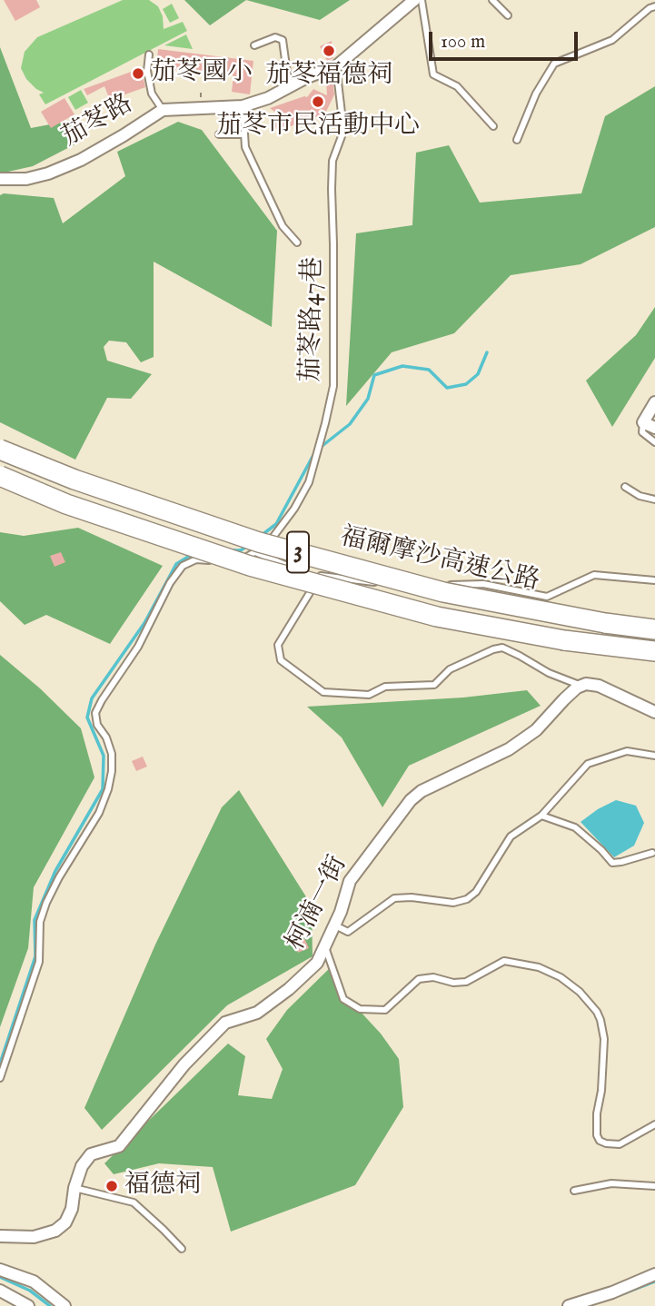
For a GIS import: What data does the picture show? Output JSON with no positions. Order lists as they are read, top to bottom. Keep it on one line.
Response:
{"streets":{"highway":["3","福爾摩沙高速公路"],"street":["茄苳路","柯湳一街"],"lane":["茄苳路47巷"]},"crossings":[["茄苳路","茄苳路47巷"]],"places":["茄苳福德祠","茄苳國小","茄苳市民活動中心","福德祠"],"scale_bar":"100 m"}
